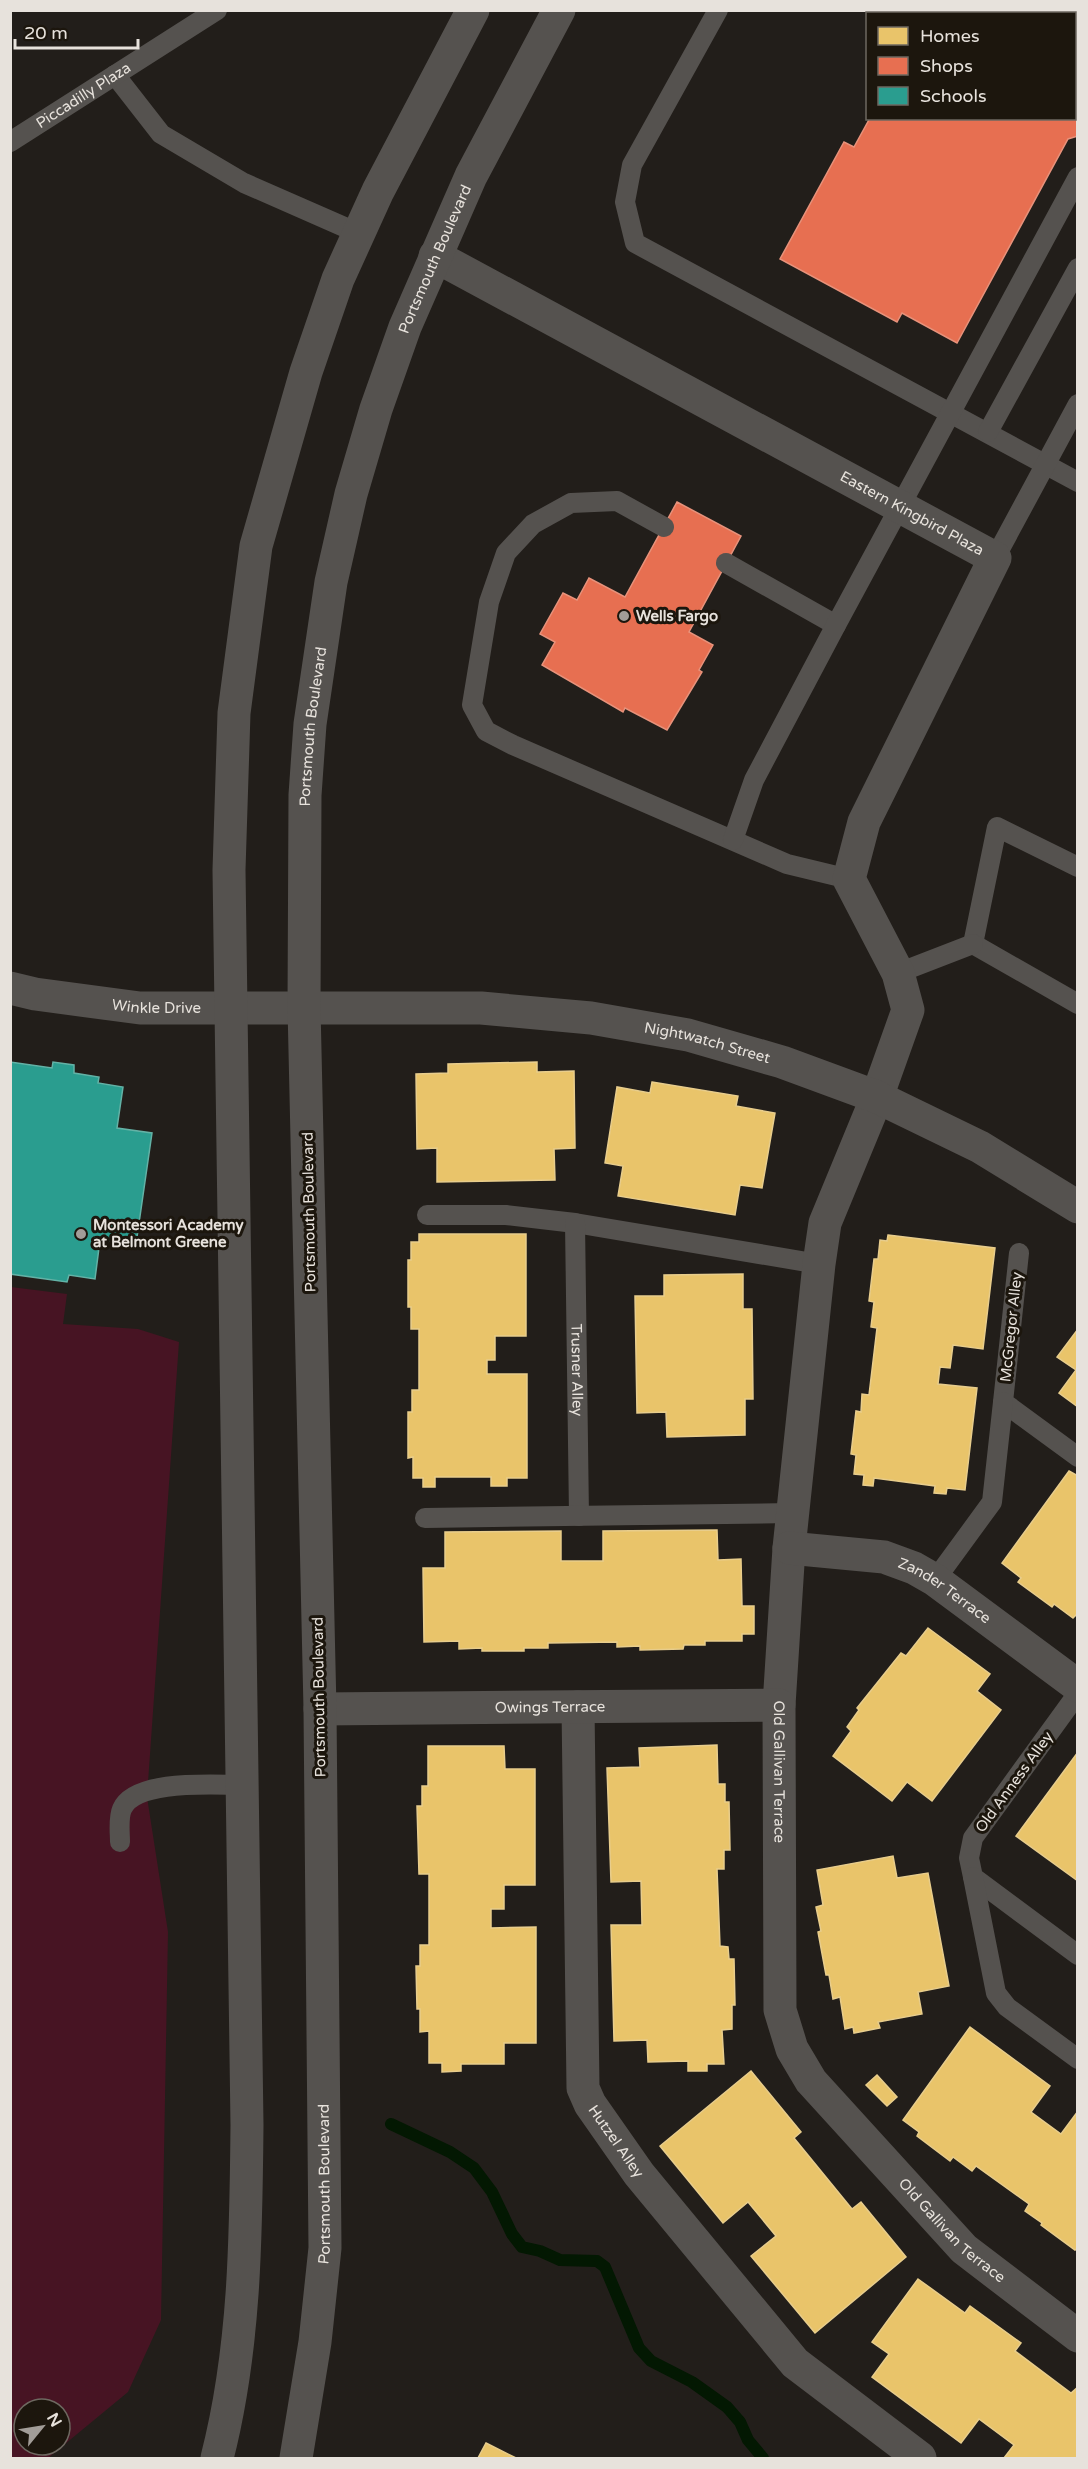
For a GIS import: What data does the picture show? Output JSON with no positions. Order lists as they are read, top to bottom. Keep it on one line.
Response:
{"streets":{"street":["Portsmouth Boulevard","Eastern Kingbird Plaza","Winkle Drive","Nightwatch Street","Zander Terrace","Owings Terrace","Old Gallivan Terrace","Hutzel Alley"],"lane":["Piccadilly Plaza","McGregor Alley","Trusner Alley","Old Anness Alley"]},"crossings":[["Portsmouth Boulevard","Eastern Kingbird Plaza"],["Portsmouth Boulevard","Winkle Drive"],["Portsmouth Boulevard","Nightwatch Street"],["Portsmouth Boulevard","Owings Terrace"],["Winkle Drive","Nightwatch Street"],["Nightwatch Street","Old Gallivan Terrace"],["McGregor Alley","Zander Terrace"],["Zander Terrace","Old Gallivan Terrace"],["Owings Terrace","Old Gallivan Terrace"],["Owings Terrace","Hutzel Alley"]],"places":["Wells Fargo","Montessori Academy at Belmont Greene"],"legend":["Homes","Shops","Schools"],"scale_bar":"20 m","north":"top right"}
